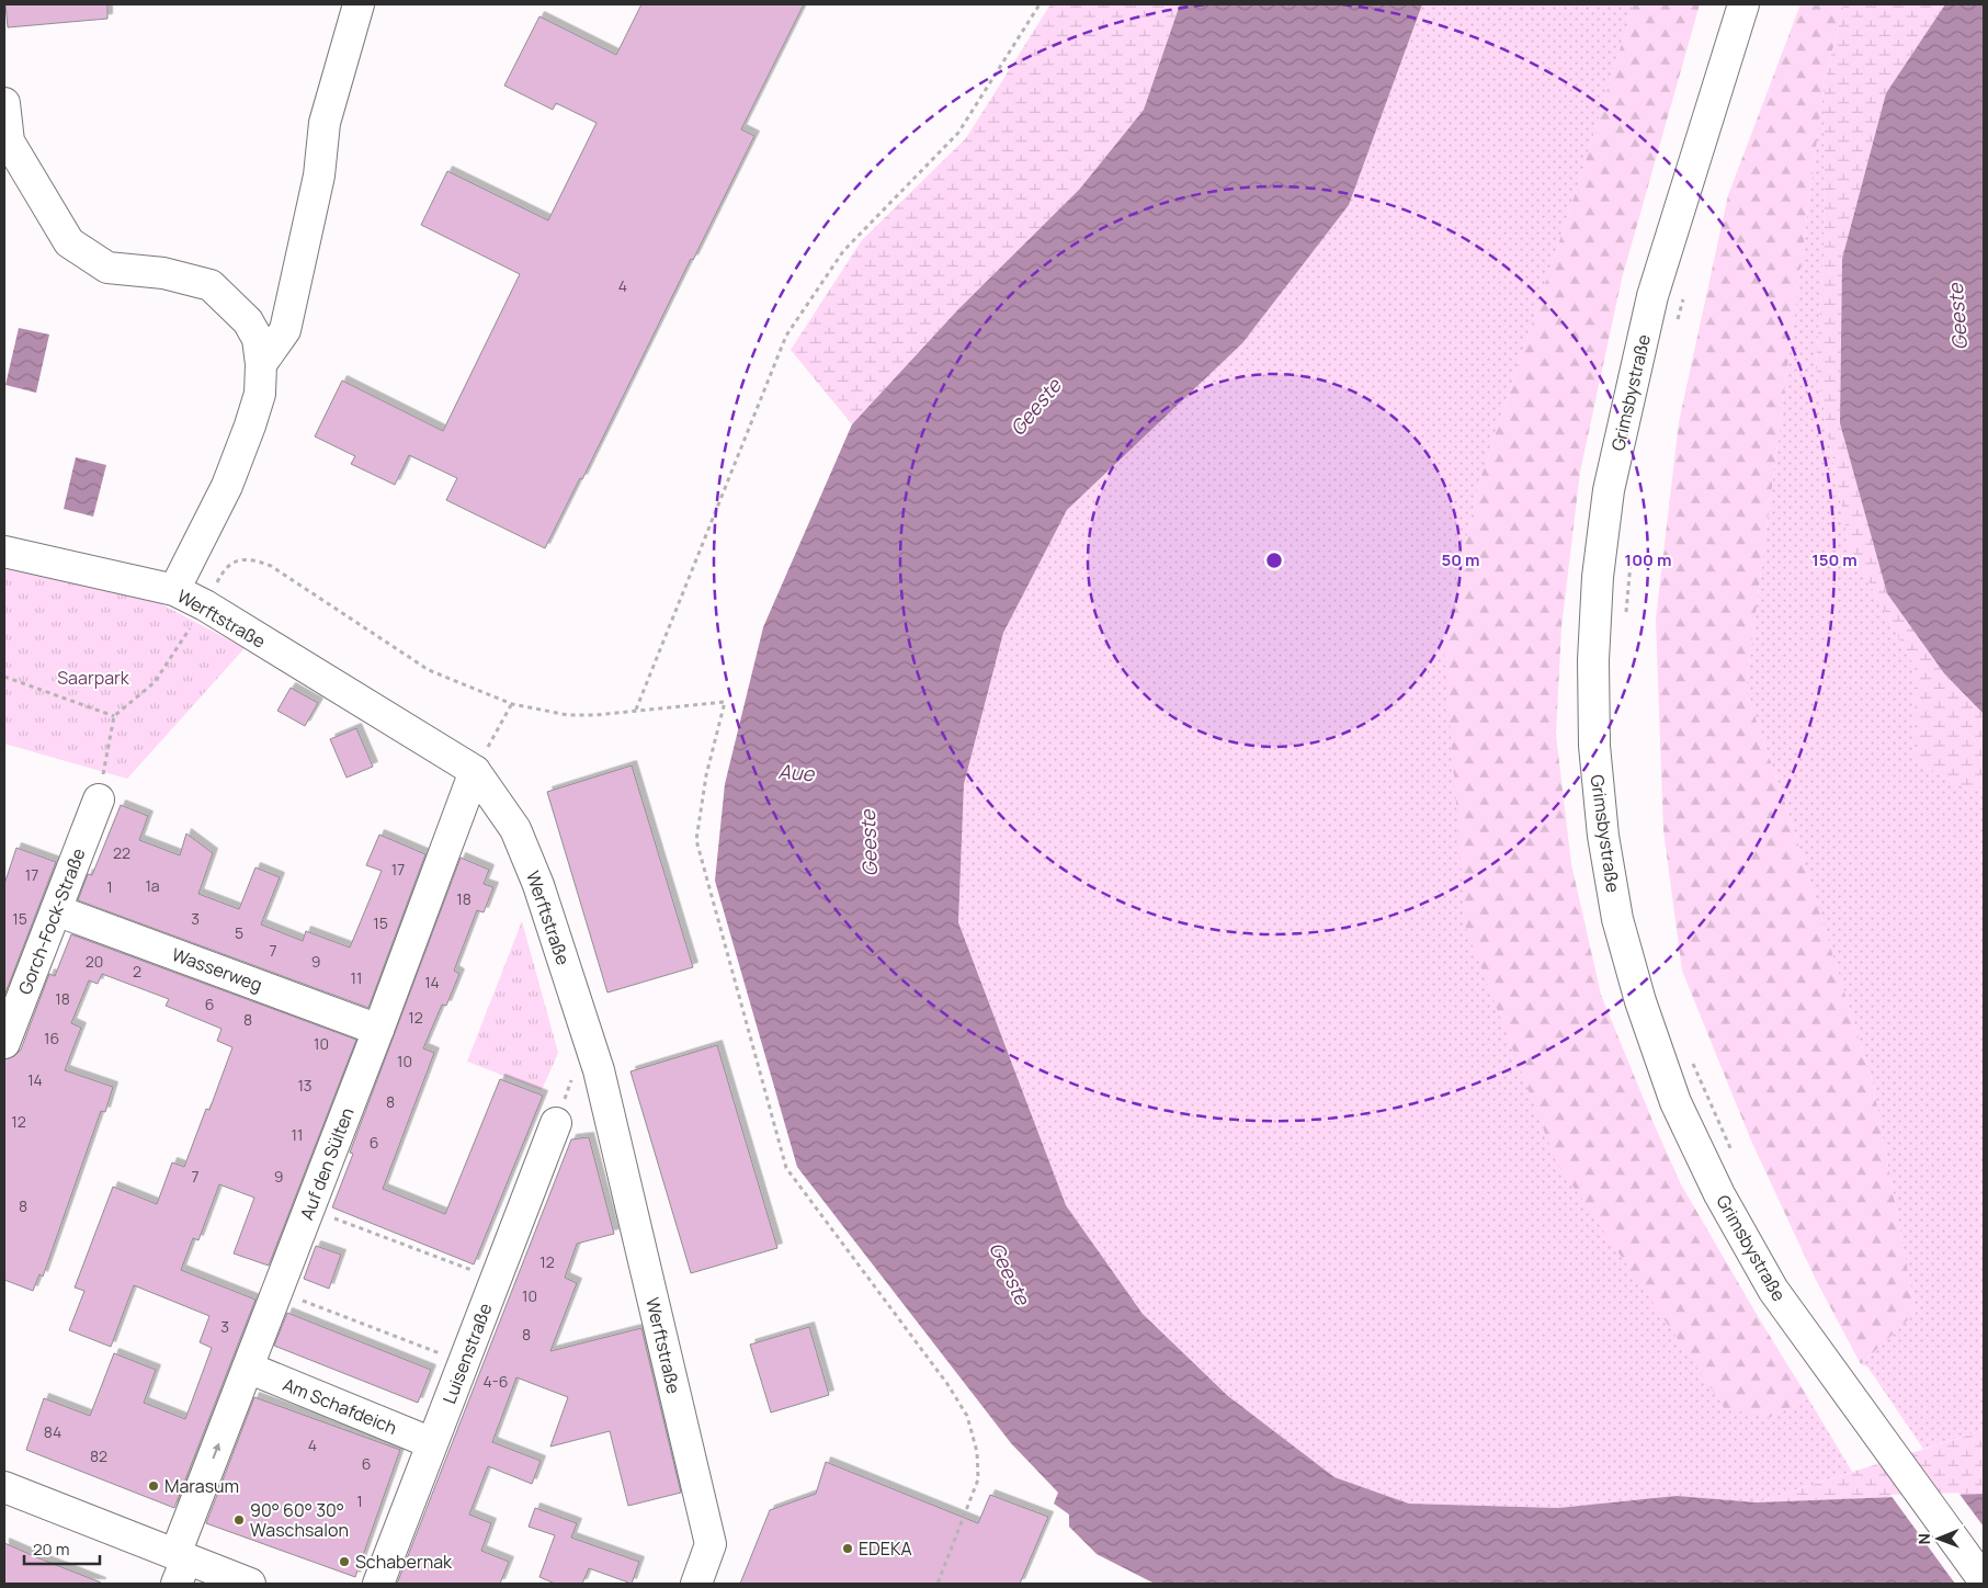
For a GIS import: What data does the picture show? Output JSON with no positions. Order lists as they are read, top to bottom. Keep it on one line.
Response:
{"streets":{"main road":["Grimsbystraße","Werftstraße","Gorch-Fock-Straße","Wasserweg","Auf den Sülten","Luisenstraße","Am Schafdeich"]},"crossings":[["Werftstraße","Auf den Sülten"],["Gorch-Fock-Straße","Wasserweg"],["Wasserweg","Auf den Sülten"],["Auf den Sülten","Am Schafdeich"],["Luisenstraße","Am Schafdeich"]],"water":["Geeste","Aue"],"parks":["Saarpark"],"places":["Marasum","90° 60° 30° Waschsalon","EDEKA","Schabernak"],"house_numbers":["4","22","17","17","1a","1","18","15","3","15","5","7","20","9","2","11","14","18","6","12","8","16","10","10","14","13","8","12","11","6","7","9","8","12","10","3","8","4-6","84","4","82","6","1"],"scale_bar":"20 m","north":"left","rings":["50 m","100 m","150 m"]}
